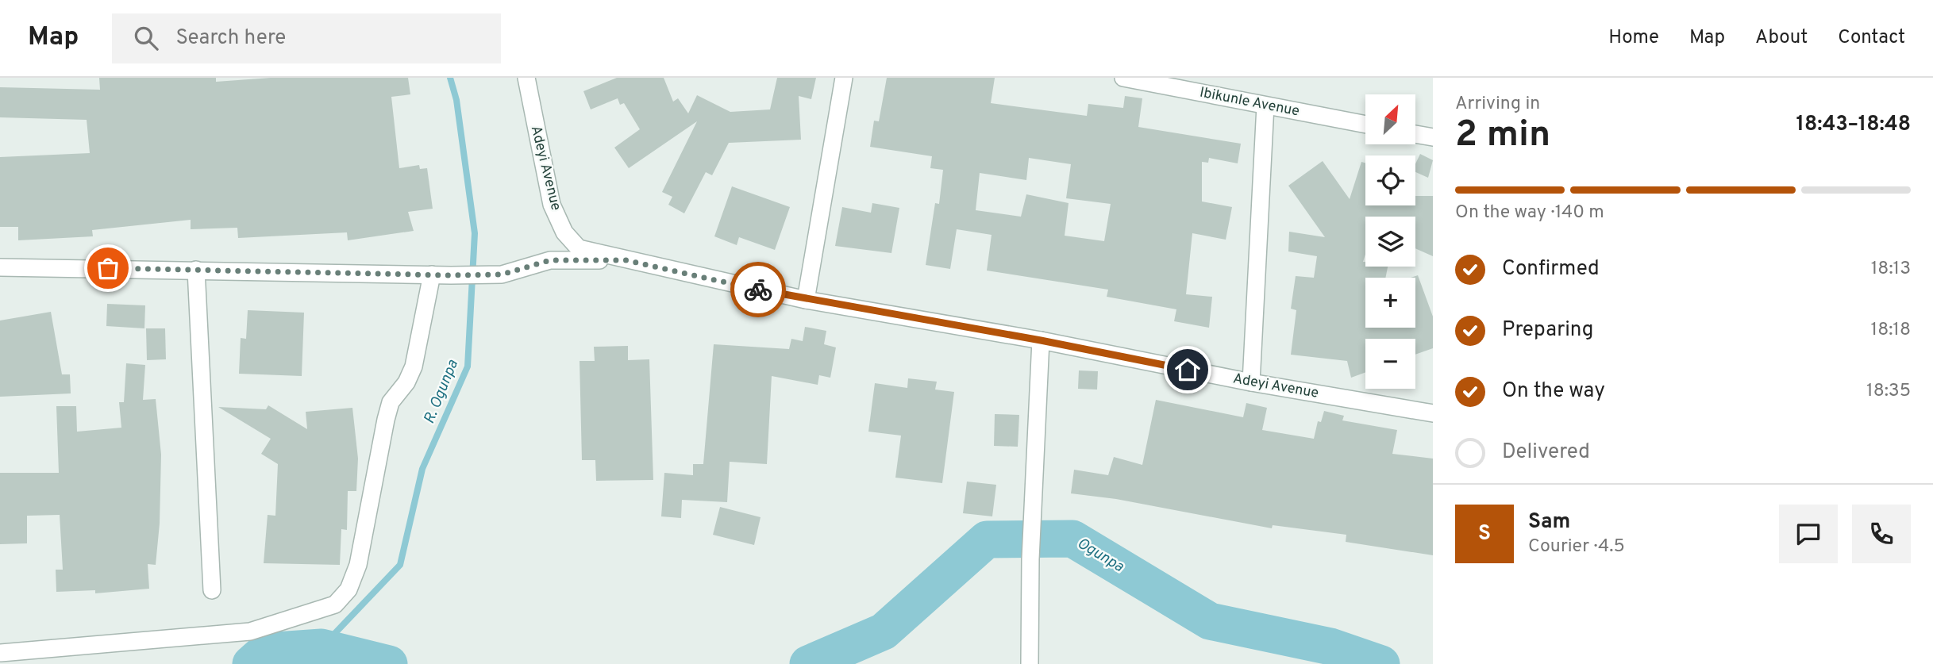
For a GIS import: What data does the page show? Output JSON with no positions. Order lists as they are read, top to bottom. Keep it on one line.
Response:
{"streets":{"street":["Ibikunle Avenue","Adeyi Avenue"]},"water":["R. Ogunpa","Ogunpa"],"north":"top right","page":{"header":"Map","search":"Search here","nav":["Home","Map","About","Contact"],"heading":["2 min","Arriving in","18:43–18:48"],"panel":["Sam","Courier · 4.5"],"map_buttons":["+","−"],"bar":"On the way · 140 m","list":[["Confirmed","18:13"],["Preparing","18:18"],["On the way","18:35"],"Delivered"],"round":"S"}}
